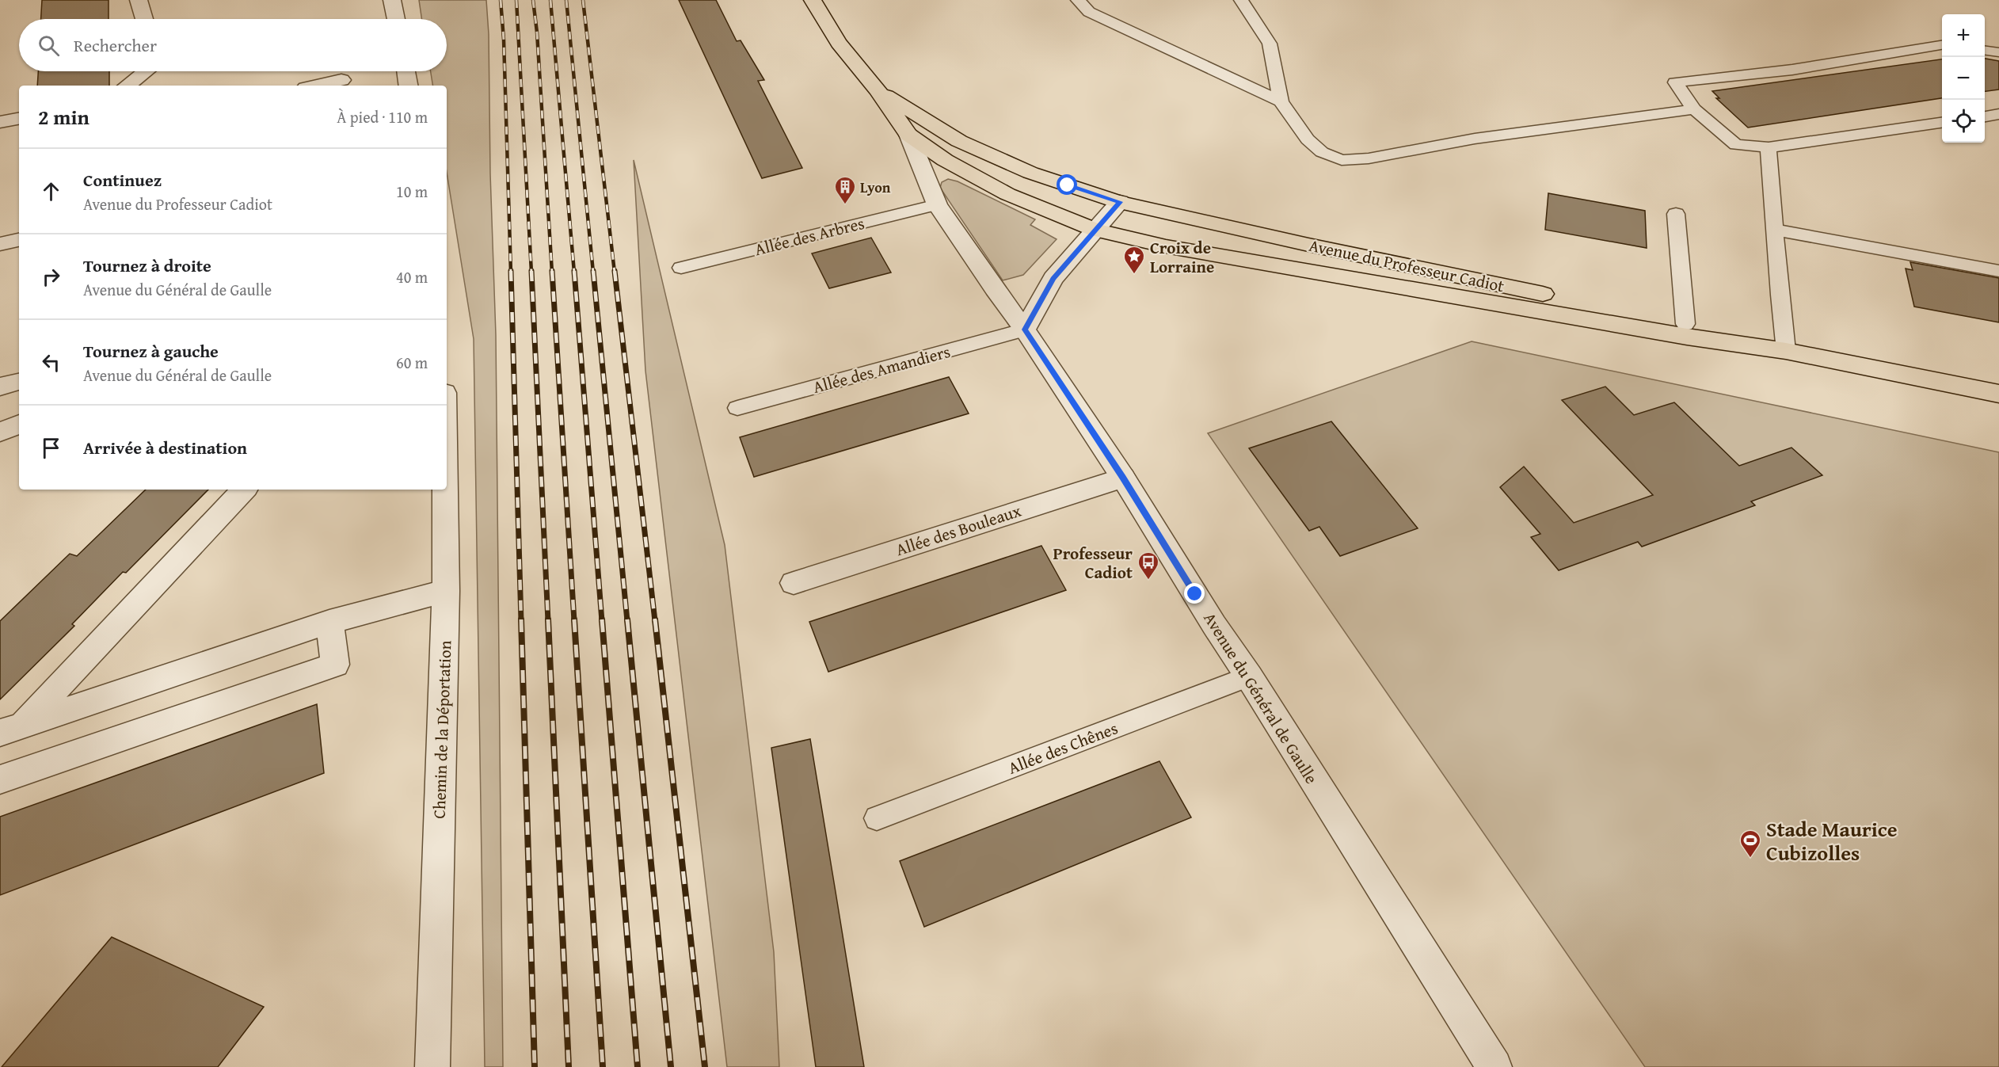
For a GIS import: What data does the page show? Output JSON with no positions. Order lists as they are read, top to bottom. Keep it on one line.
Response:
{"streets":{"main road":["Avenue du Professeur Cadiot","Avenue du Général de Gaulle"],"street":["Allée des Bouleaux","Chemin de la Déportation"],"lane":["Allée des Arbres","Allée des Amandiers","Allée des Chênes"]},"crossings":[["Allée des Arbres","Avenue du Général de Gaulle"],["Avenue du Professeur Cadiot","Avenue du Général de Gaulle"],["Allée des Amandiers","Avenue du Général de Gaulle"],["Allée des Bouleaux","Avenue du Général de Gaulle"],["Avenue du Général de Gaulle","Allée des Chênes"]],"places":{"building":["Lyon"],"place":["Croix de Lorraine"],"bus stop":["Professeur Cadiot"],"sports":["Stade Maurice Cubizolles"]},"page":{"map_buttons":["+","−"],"search":"Rechercher","heading":["2 min","À pied · 110 m"],"list":[["Continuez","Avenue du Professeur Cadiot","10 m"],["Tournez à droite","Avenue du Général de Gaulle","40 m"],["Tournez à gauche","Avenue du Général de Gaulle","60 m"],"Arrivée à destination"]}}
